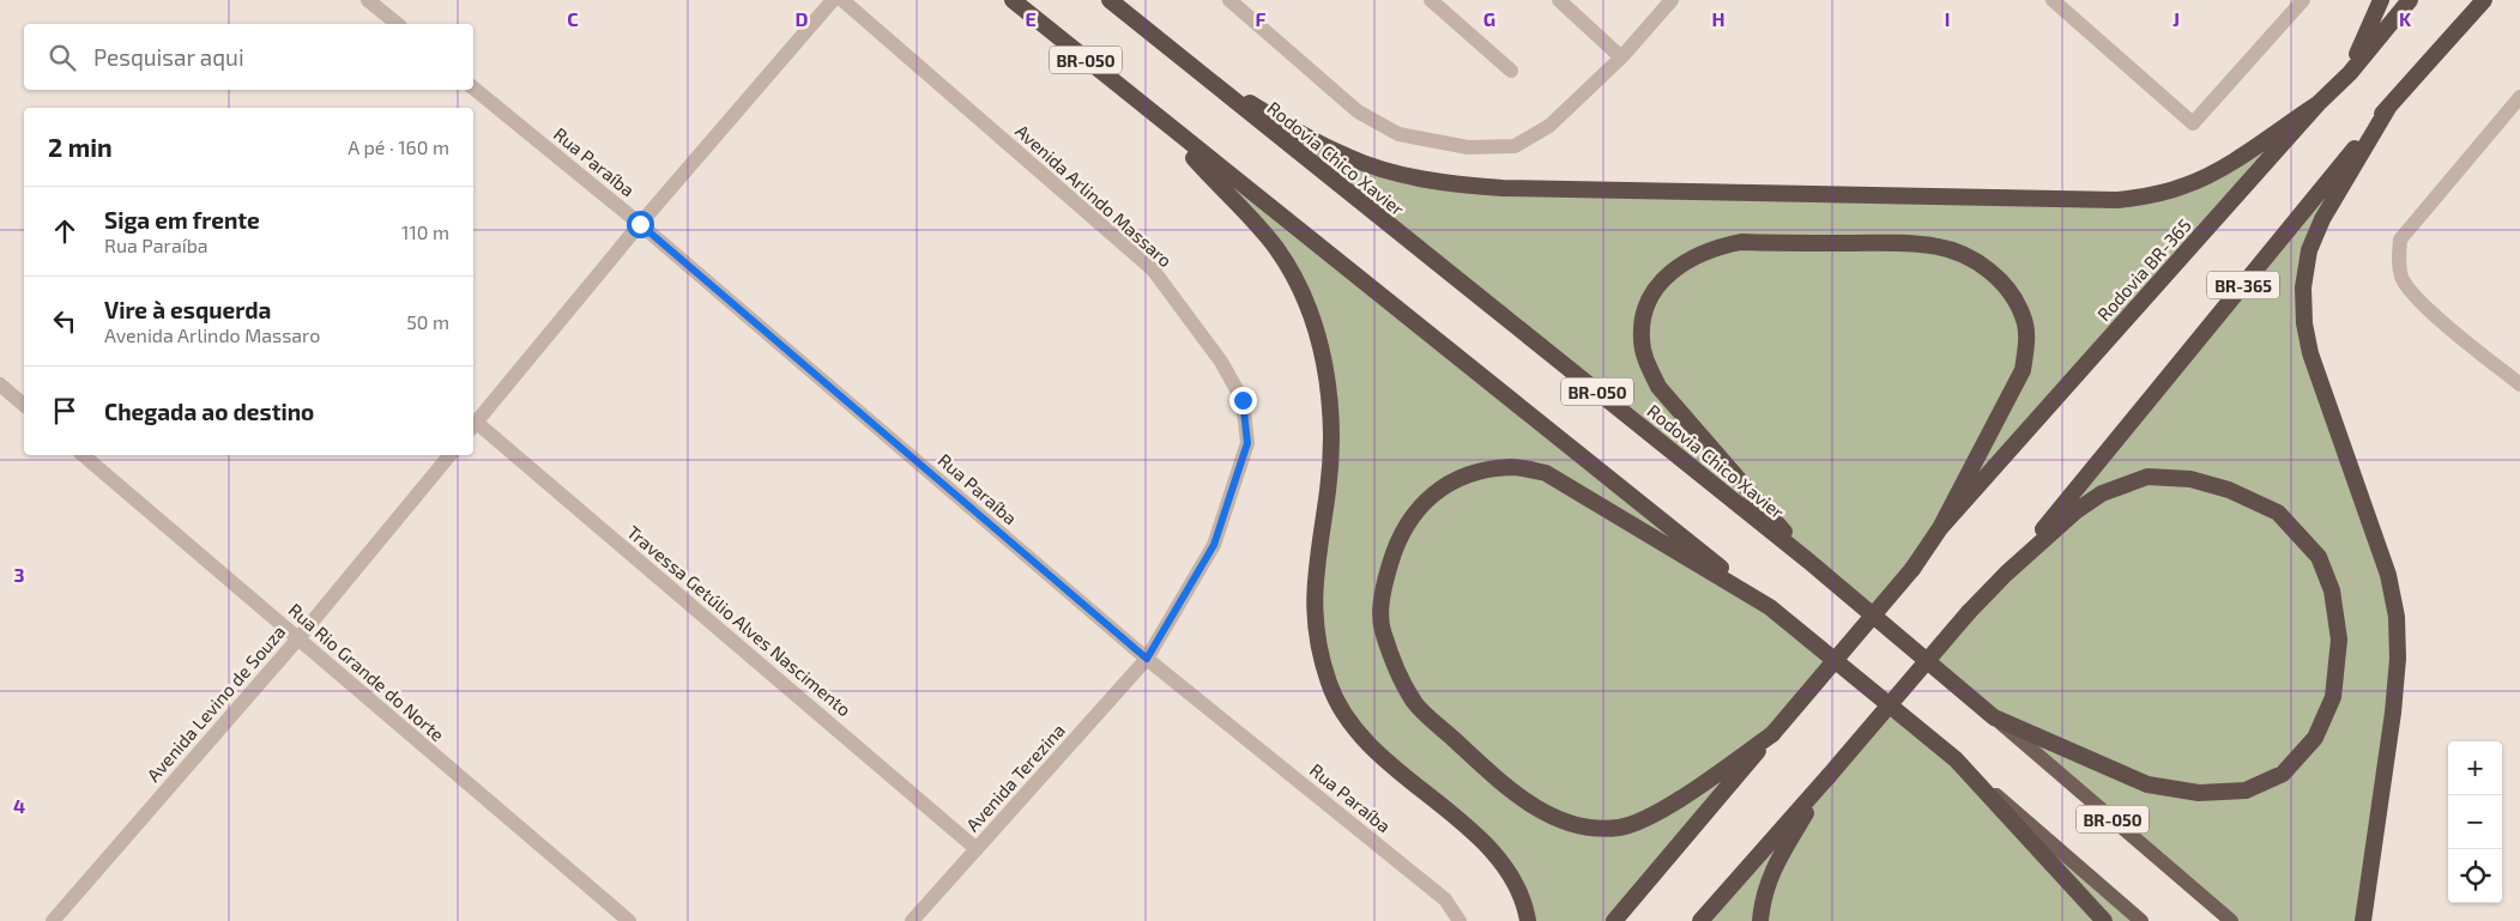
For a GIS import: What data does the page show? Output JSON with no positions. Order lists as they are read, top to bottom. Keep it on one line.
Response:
{"streets":{"highway":["BR-050","Rodovia Chico Xavier","Rodovia BR-365","BR-365"],"street":["Rua Paraíba","Avenida Arlindo Massaro","Travessa Getúlio Alves Nascimento","Rua Rio Grande do Norte","Avenida Levino de Souza","Avenida Terezina"]},"crossings":[["Rua Paraíba","Avenida Arlindo Massaro"],["Rua Paraíba","Avenida Terezina"],["Avenida Arlindo Massaro","Avenida Terezina"],["Travessa Getúlio Alves Nascimento","Avenida Terezina"],["Rua Rio Grande do Norte","Avenida Levino de Souza"]],"page":{"search":"Pesquisar aqui","heading":["2 min","A pé · 160 m"],"list":[["Siga em frente","Rua Paraíba","110 m"],["Vire à esquerda","Avenida Arlindo Massaro","50 m"],"Chegada ao destino"],"map_buttons":["+","−"]},"grid":{"columns":["C","D","E","F","G","H","I","J","K"],"rows":["3","4"]}}
